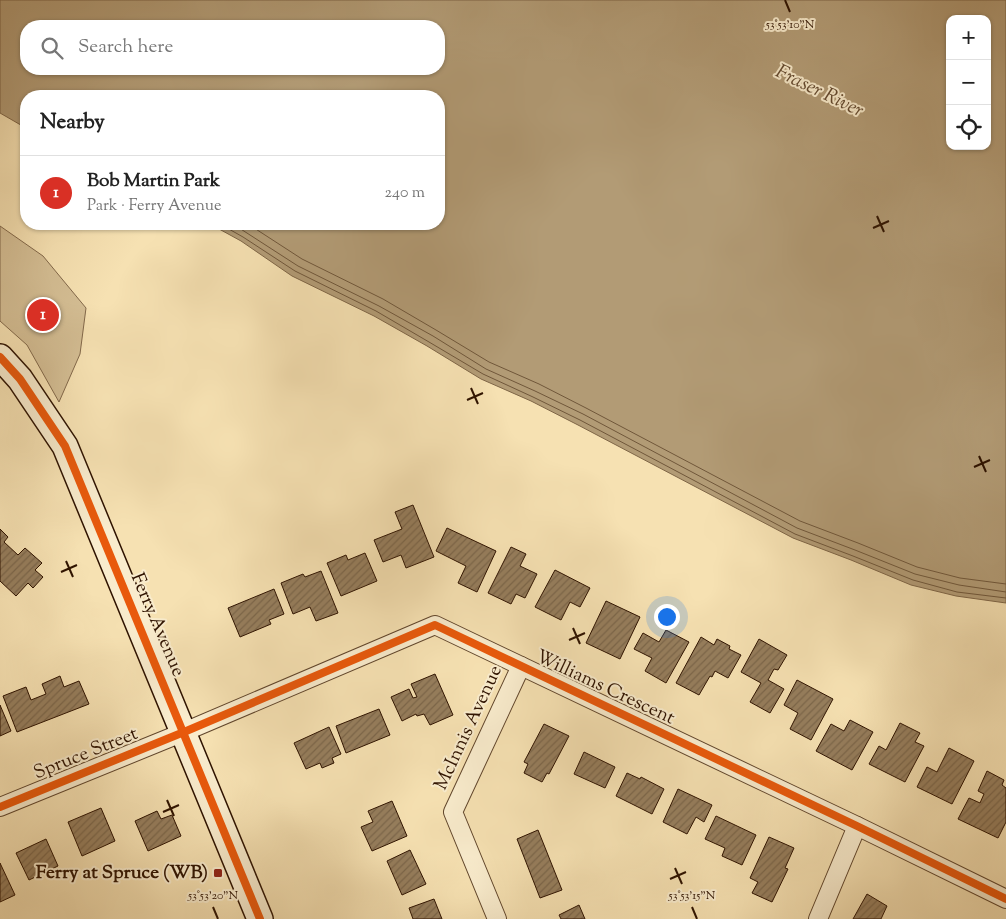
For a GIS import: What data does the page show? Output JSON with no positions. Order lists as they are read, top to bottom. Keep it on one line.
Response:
{"streets":{"main road":["Ferry Avenue"],"street":["Williams Crescent","McInnis Avenue","Spruce Street"]},"crossings":[["Ferry Avenue","Williams Crescent"],["Ferry Avenue","Spruce Street"],["Williams Crescent","McInnis Avenue"],["Williams Crescent","Spruce Street"]],"water":["Fraser River"],"places":{"transit":["Ferry at Spruce (WB)"]},"page":{"map_buttons":["+","−"],"search":"Search here","heading":"Nearby","list":[{"mark":"1","name":"Bob Martin Park","note":"Park · Ferry Avenue","value":"240 m"}],"pins":"1"},"coordinates":["53°53'10\"N","53°53'20\"N","53°53'15\"N"]}
